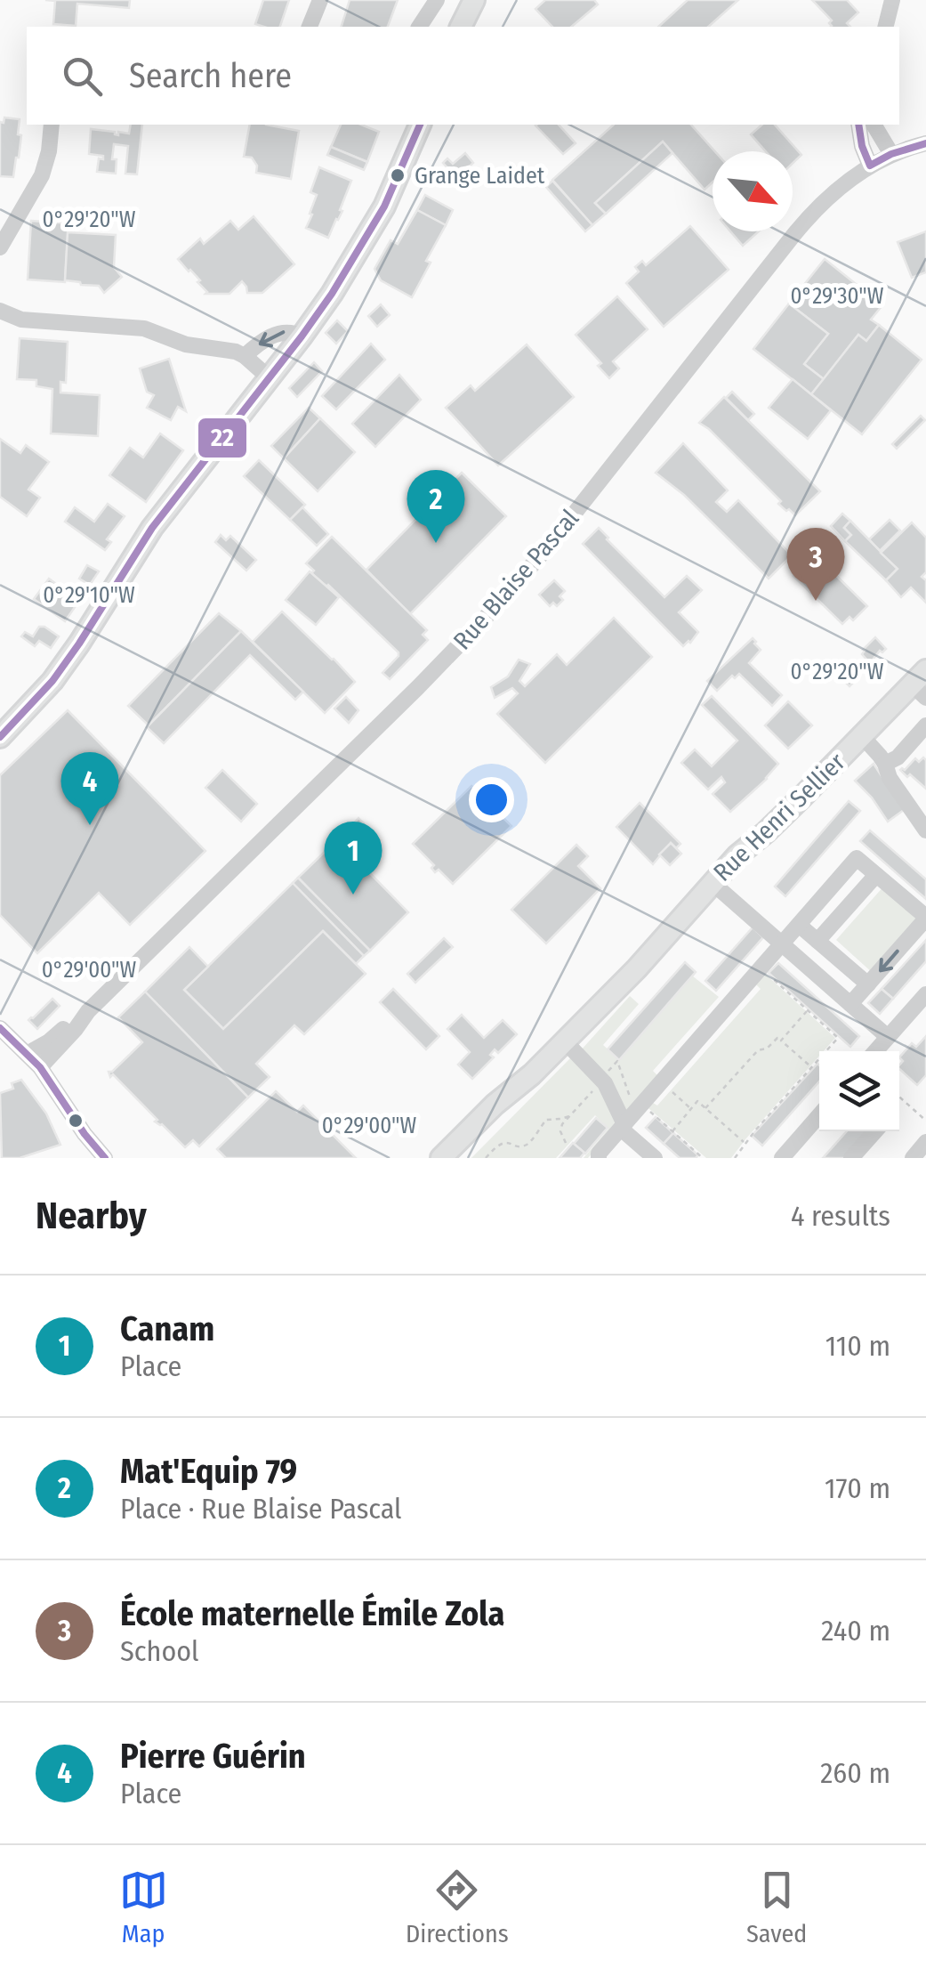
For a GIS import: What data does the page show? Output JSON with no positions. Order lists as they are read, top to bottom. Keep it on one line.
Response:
{"streets":{"main road":["Rue Henri Sellier"],"street":["Rue Blaise Pascal"]},"places":["Grange Laidet"],"lines":["transit line 22"],"north":"bottom right","page":{"search":"Search here","pins":["2","3","4","1"],"heading":["Nearby","4 results"],"list":[{"mark":"1","name":"Canam","note":"Place","value":"110 m"},{"mark":"2","name":"Mat'Equip 79","note":"Place · Rue Blaise Pascal","value":"170 m"},{"mark":"3","name":"École maternelle Émile Zola","note":"School","value":"240 m"},{"mark":"4","name":"Pierre Guérin","note":"Place","value":"260 m"}],"nav":["Map","Directions","Saved"]},"coordinates":["0°29'20\"W","0°29'30\"W","0°29'10\"W","0°29'00\"W"]}
